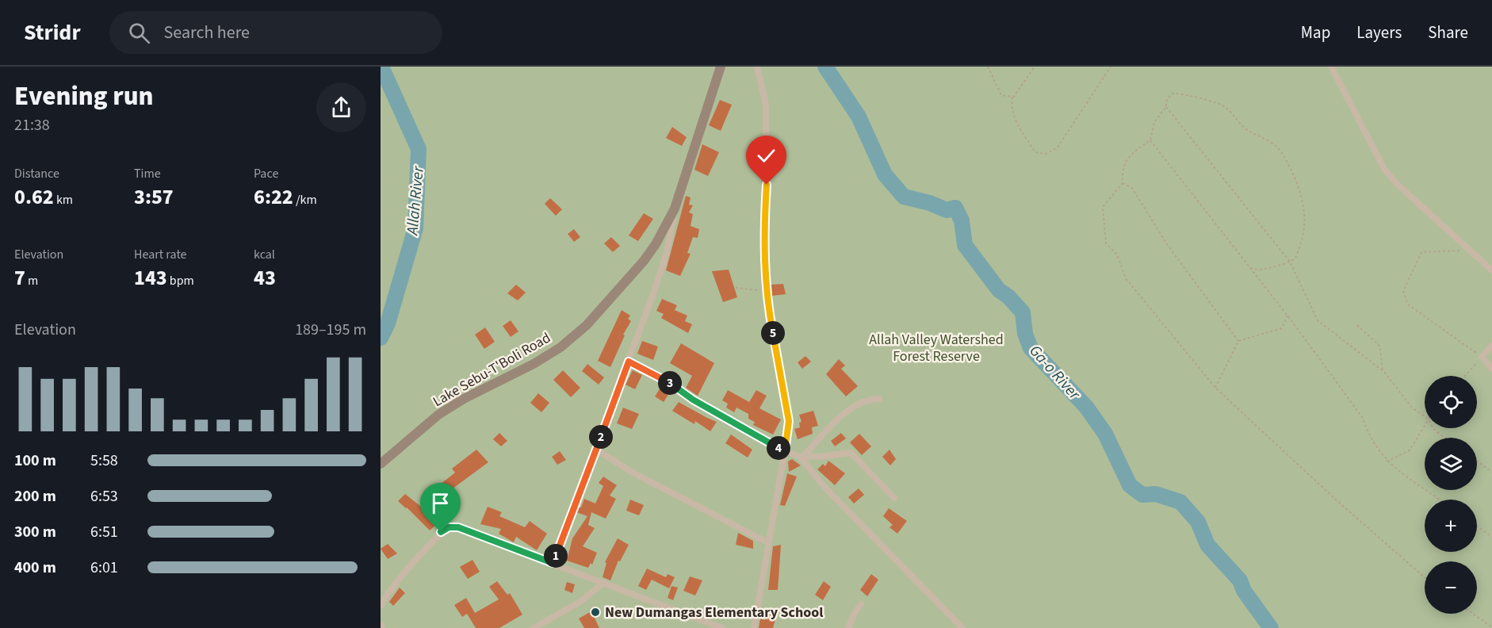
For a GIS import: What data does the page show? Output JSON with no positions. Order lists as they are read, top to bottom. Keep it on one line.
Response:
{"streets":{"main road":["Lake Sebu-T'Boli Road"]},"water":["Allah River","Ga-o River"],"parks":["Allah Valley Watershed Forest Reserve"],"places":["New Dumangas Elementary School"],"page":{"header":"Stridr","search":"Search here","nav":["Map","Layers","Share"],"heading":["Evening run","21:38"],"stats":[["Distance","0.62 km"],["Time","3:57"],["Pace","6:22 /km"],["Elevation","7 m"],["Heart rate","143 bpm"],["kcal","43"]],"chart":["Elevation","189–195 m"],"pins":["5","3","2","4","1"],"map_buttons":["+","−"],"list":[{"name":"100 m","note":"5:58"},{"name":"200 m","note":"6:53"},{"name":"300 m","note":"6:51"},{"name":"400 m","note":"6:01"}]}}
